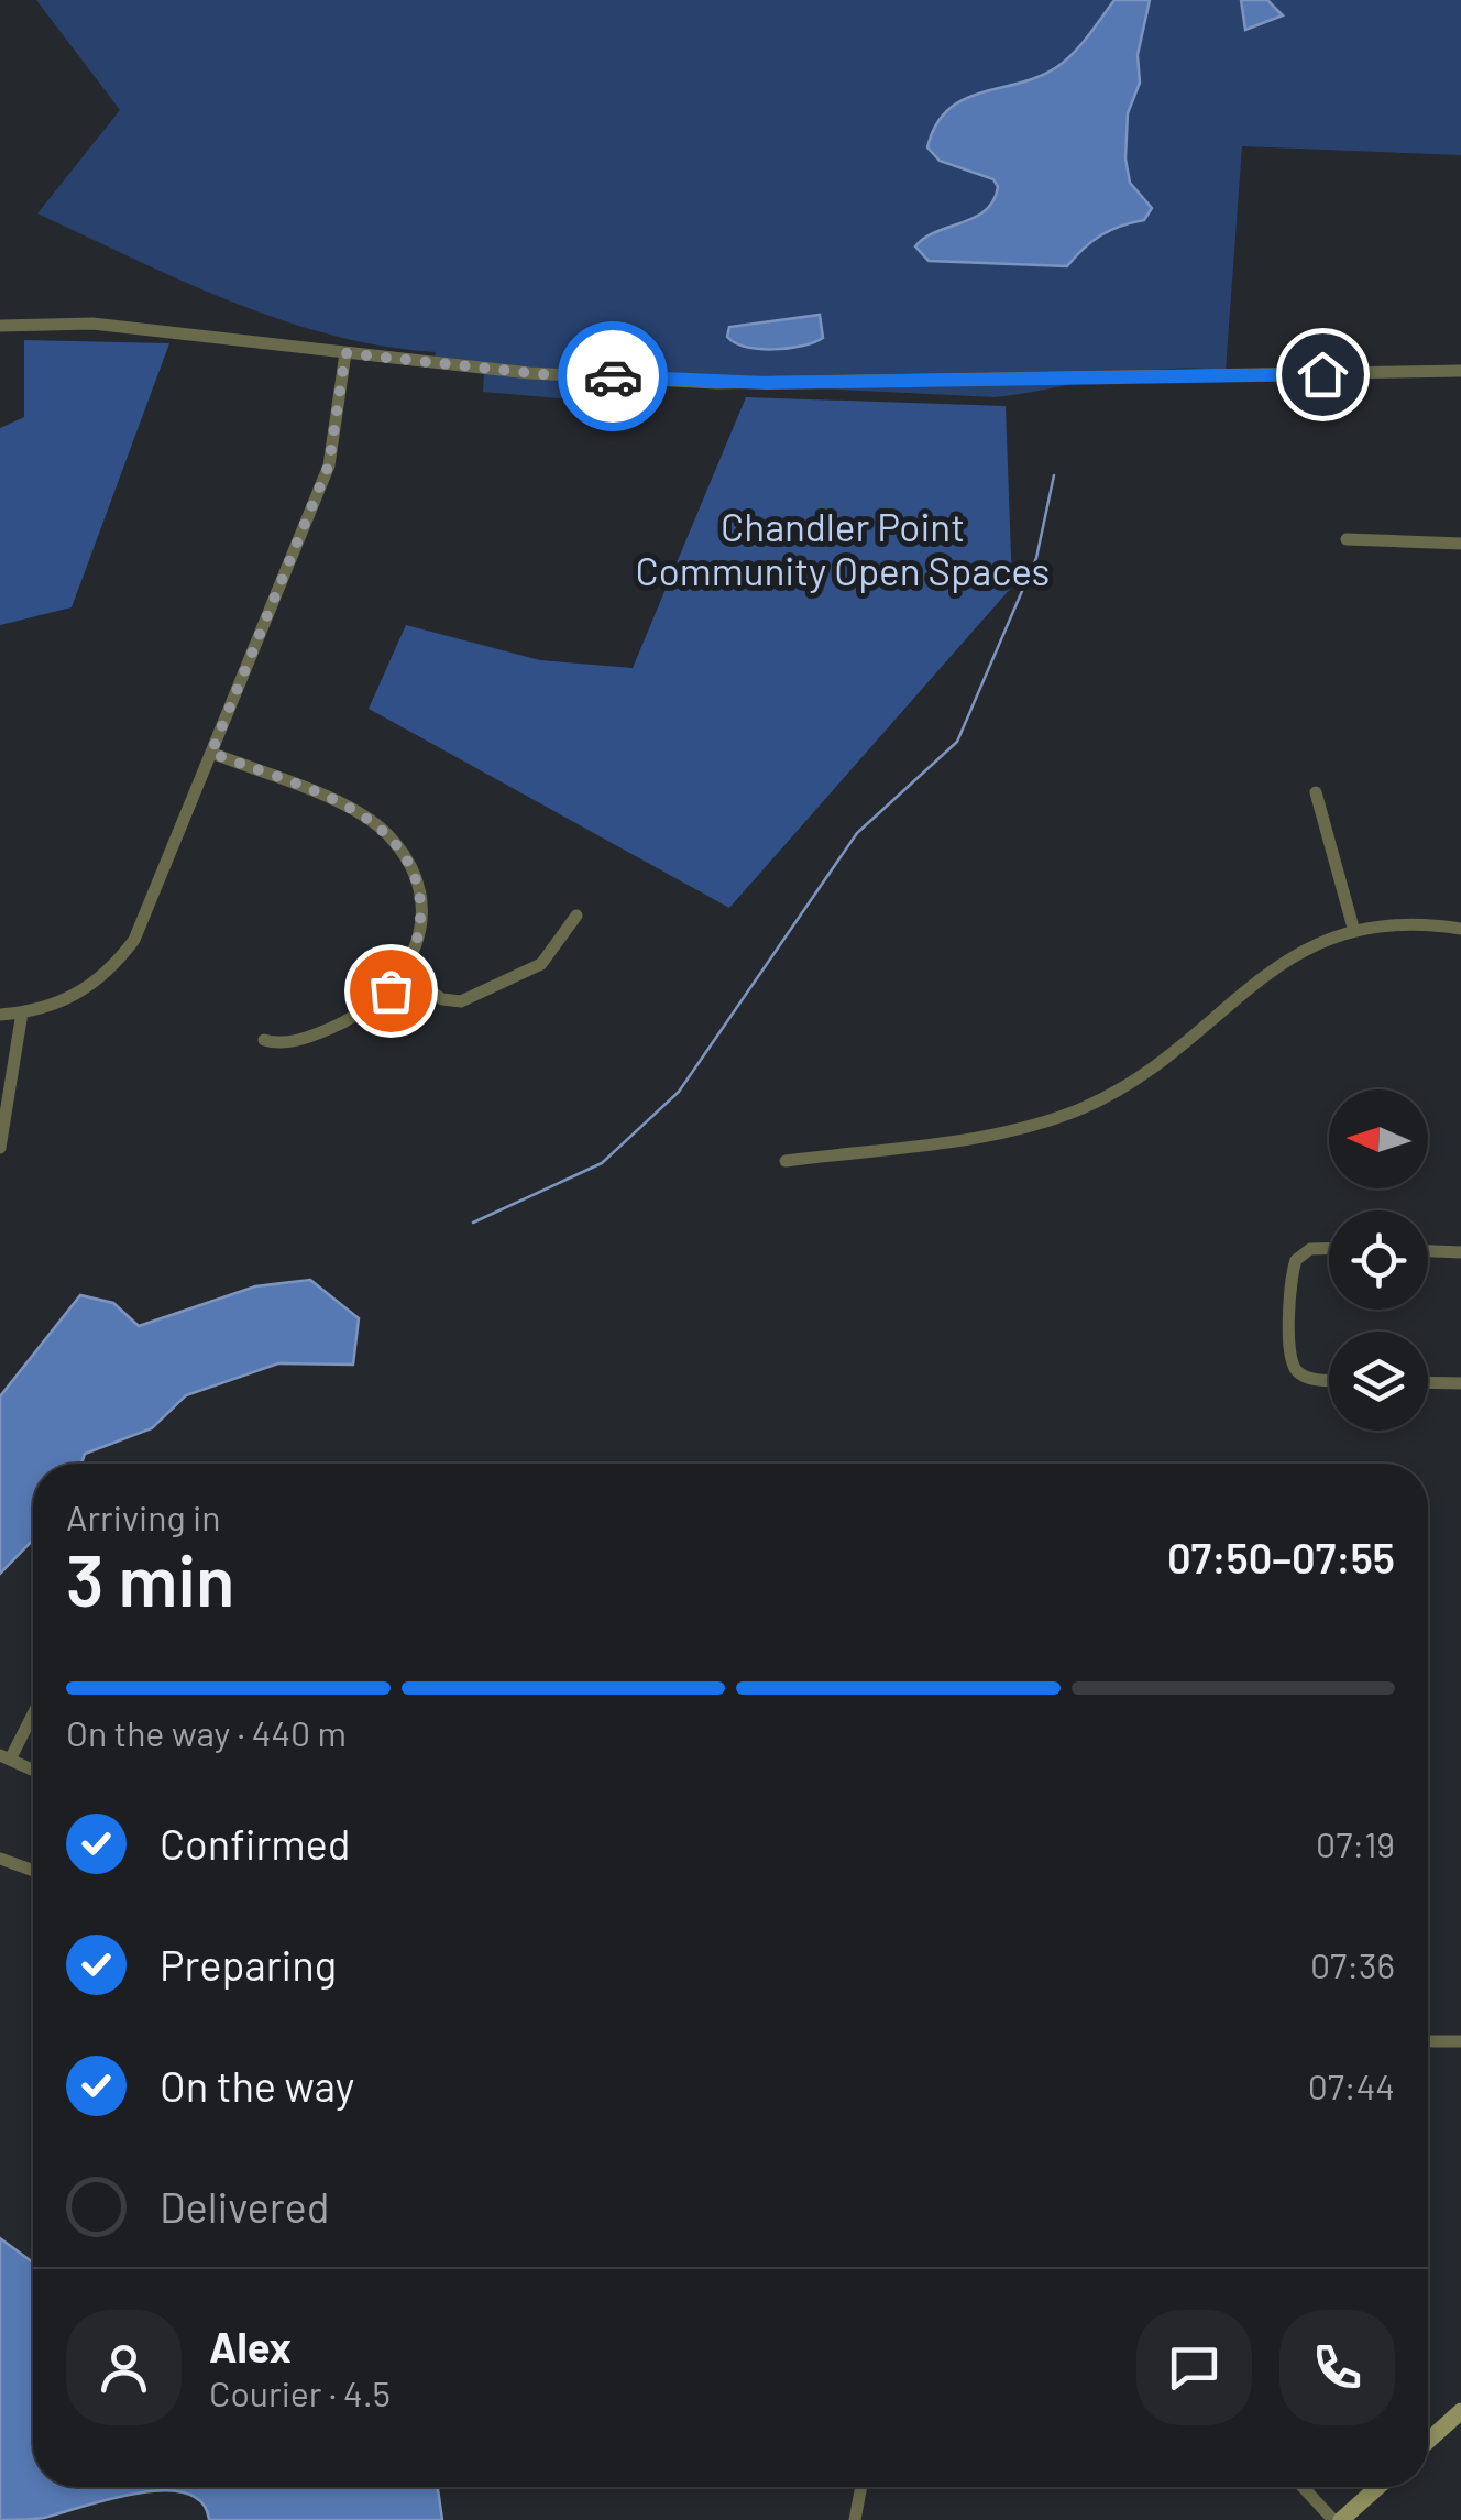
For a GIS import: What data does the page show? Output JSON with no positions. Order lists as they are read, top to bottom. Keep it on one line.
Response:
{"parks":["Chandler Point Community Open Spaces"],"north":"left","page":{"heading":["3 min","Arriving in","07:50–07:55"],"panel":["Alex","Courier · 4.5"],"bar":"On the way · 440 m","list":[["Confirmed","07:19"],["Preparing","07:36"],["On the way","07:44"],"Delivered"]}}
